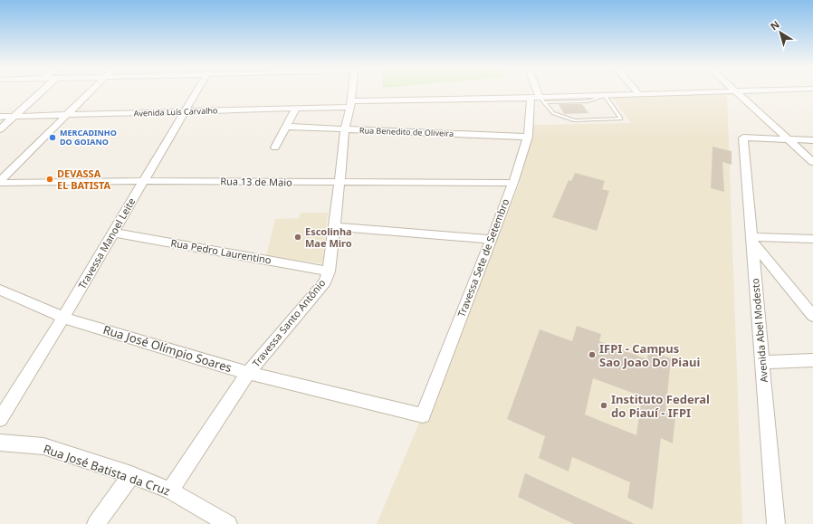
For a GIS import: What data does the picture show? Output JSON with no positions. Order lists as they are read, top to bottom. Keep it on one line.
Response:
{"streets":{"street":["Avenida Luís Carvalho","Rua Benedito de Oliveira","Rua 13 de Maio","Travessa Manoel Leite","Rua Pedro Laurentino","Travessa Sete de Setembro","Travessa Santo Antônio","Avenida Abel Modesto","Rua José Olímpio Soares","Rua José Batista da Cruz"]},"crossings":[["Avenida Luís Carvalho","Travessa Manoel Leite"],["Avenida Luís Carvalho","Travessa Sete de Setembro"],["Avenida Luís Carvalho","Travessa Santo Antônio"],["Rua Benedito de Oliveira","Travessa Sete de Setembro"],["Rua Benedito de Oliveira","Travessa Santo Antônio"],["Rua 13 de Maio","Travessa Manoel Leite"],["Rua 13 de Maio","Travessa Sete de Setembro"],["Rua 13 de Maio","Travessa Santo Antônio"],["Travessa Manoel Leite","Rua Pedro Laurentino"],["Travessa Manoel Leite","Rua José Olímpio Soares"],["Rua Pedro Laurentino","Travessa Santo Antônio"],["Travessa Sete de Setembro","Rua José Olímpio Soares"],["Travessa Santo Antônio","Rua José Olímpio Soares"],["Travessa Santo Antônio","Rua José Batista da Cruz"]],"places":["MERCADINHO DO GOIANO","DEVASSA EL BATISTA","Escolinha Mae Miro","IFPI - Campus Sao Joao Do Piaui","Instituto Federal do Piauí - IFPI"],"north":"top left"}
